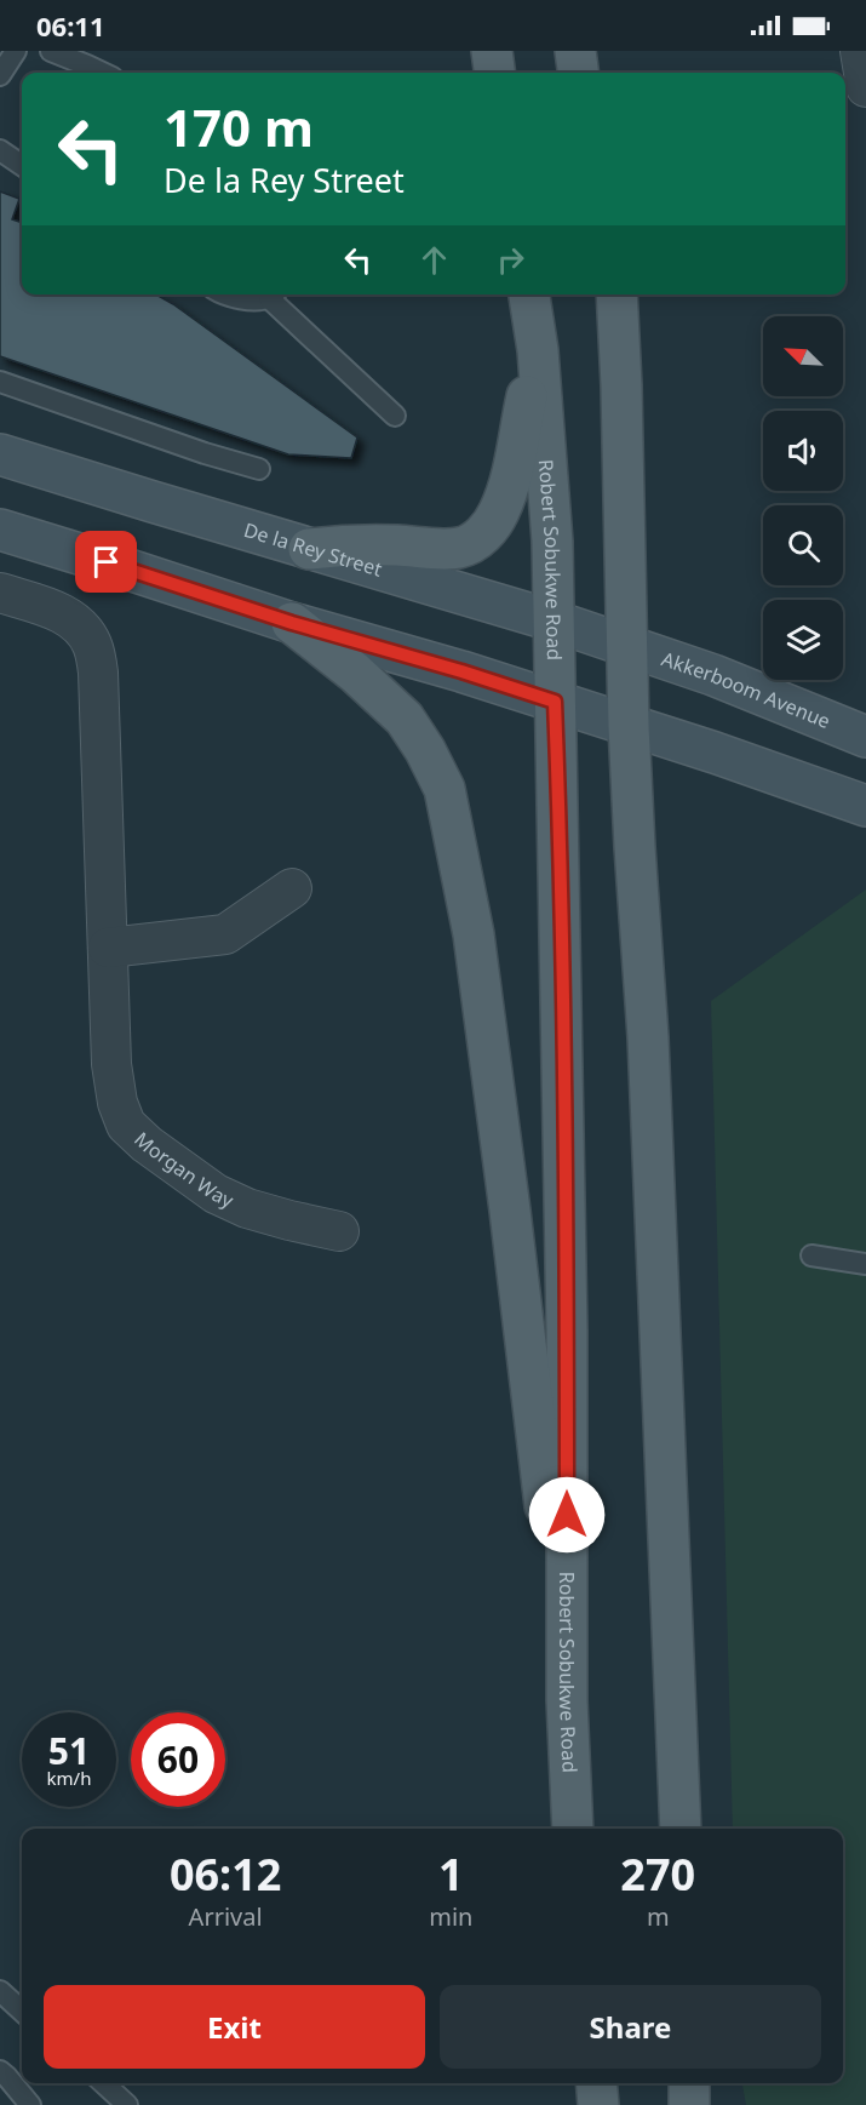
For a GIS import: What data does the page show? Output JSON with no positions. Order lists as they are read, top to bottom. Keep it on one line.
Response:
{"streets":{"main road":["De la Rey Street","Robert Sobukwe Road","Akkerboom Avenue"],"street":["Morgan Way"]},"crossings":[["De la Rey Street","Robert Sobukwe Road"],["De la Rey Street","Akkerboom Avenue"]],"north":"top left","page":{"status":"06:11","turn":["170 m","De la Rey Street"],"speed":"51 km/h","limit":"60","eta":["06:12","Arrival","1","min","270","m"],"buttons":["Exit","Share"]}}
